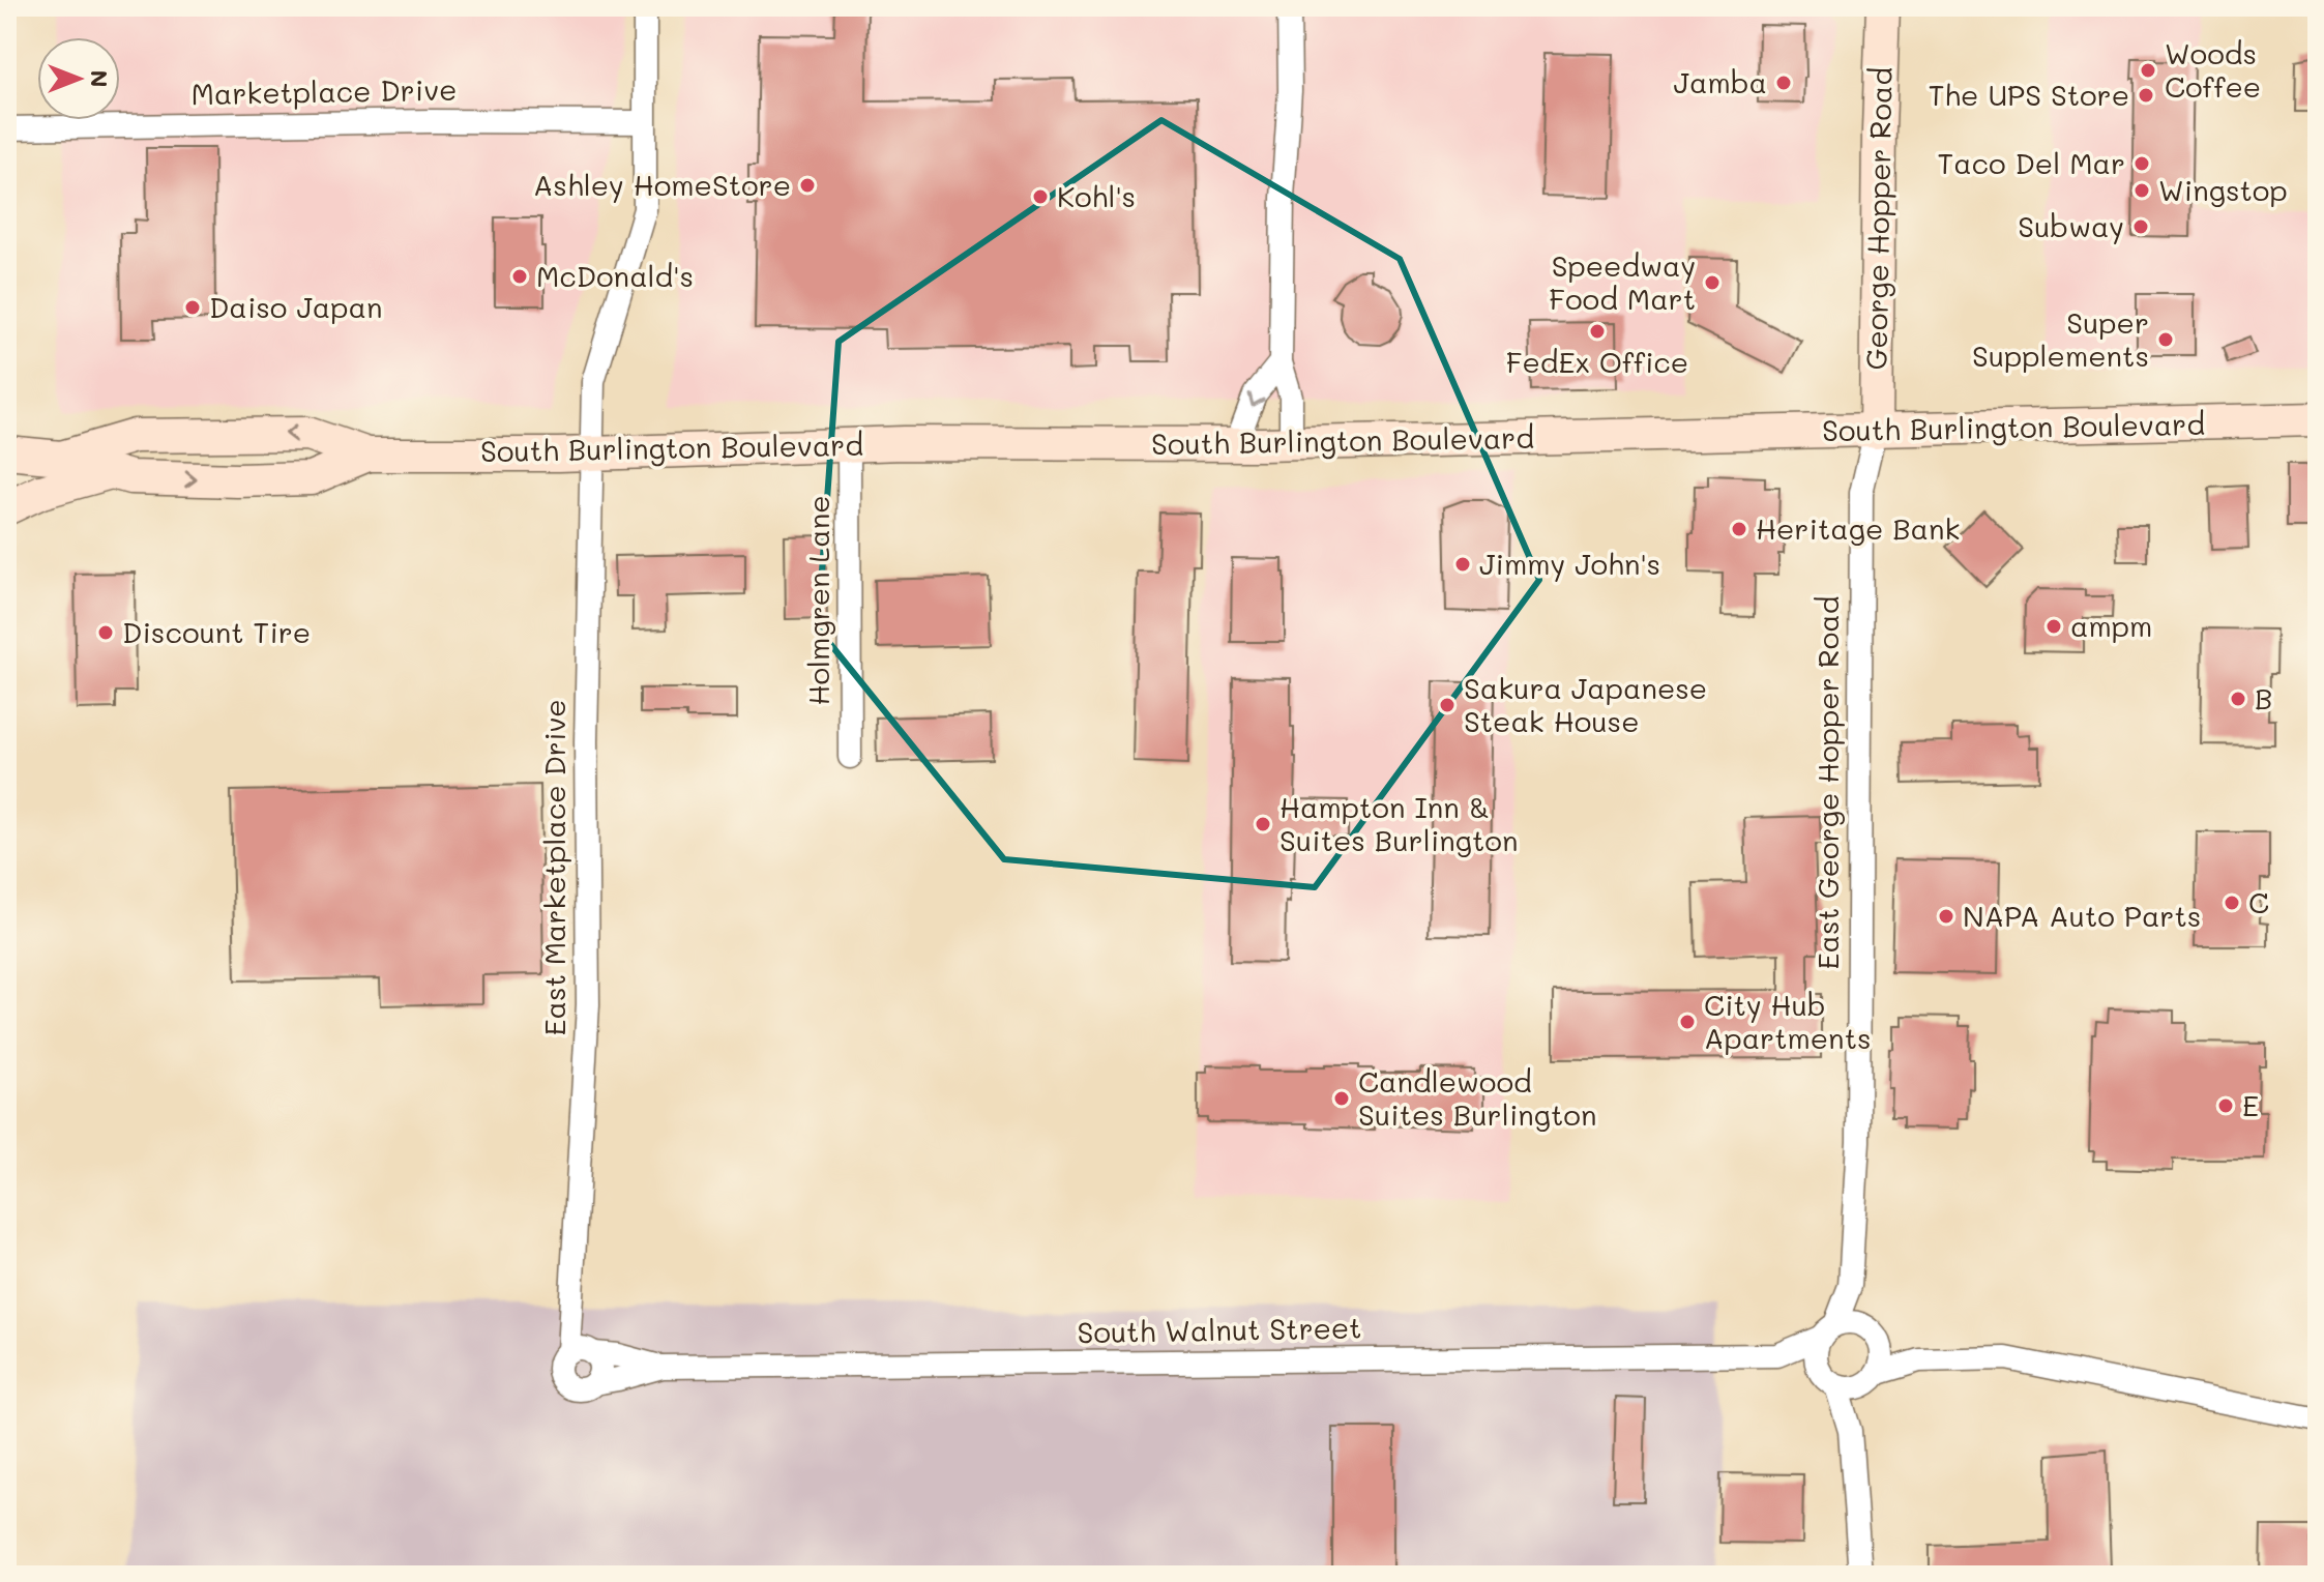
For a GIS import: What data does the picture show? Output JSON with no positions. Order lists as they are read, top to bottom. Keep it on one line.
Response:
{"streets":{"main road":["George Hopper Road","South Burlington Boulevard"],"street":["Marketplace Drive","Holmgren Lane","East George Hopper Road","East Marketplace Drive","South Walnut Street"]},"crossings":[["Marketplace Drive","East Marketplace Drive"],["George Hopper Road","South Burlington Boulevard"],["George Hopper Road","East George Hopper Road"],["South Burlington Boulevard","Holmgren Lane"],["South Burlington Boulevard","East George Hopper Road"],["South Burlington Boulevard","East Marketplace Drive"],["East George Hopper Road","South Walnut Street"],["East Marketplace Drive","South Walnut Street"]],"places":["Woods Coffee","Jamba","The UPS Store","Taco Del Mar","Ashley HomeStore","Wingstop","Kohl's","Subway","McDonald's","Speedway Food Mart","Daiso Japan","FedEx Office","Super Supplements","Heritage Bank","Jimmy John's","ampm","Discount Tire","B","Sakura Japanese Steak House","Hampton Inn & Suites Burlington","C","NAPA Auto Parts","City Hub Apartments","Candlewood Suites Burlington","E"],"north":"right"}
